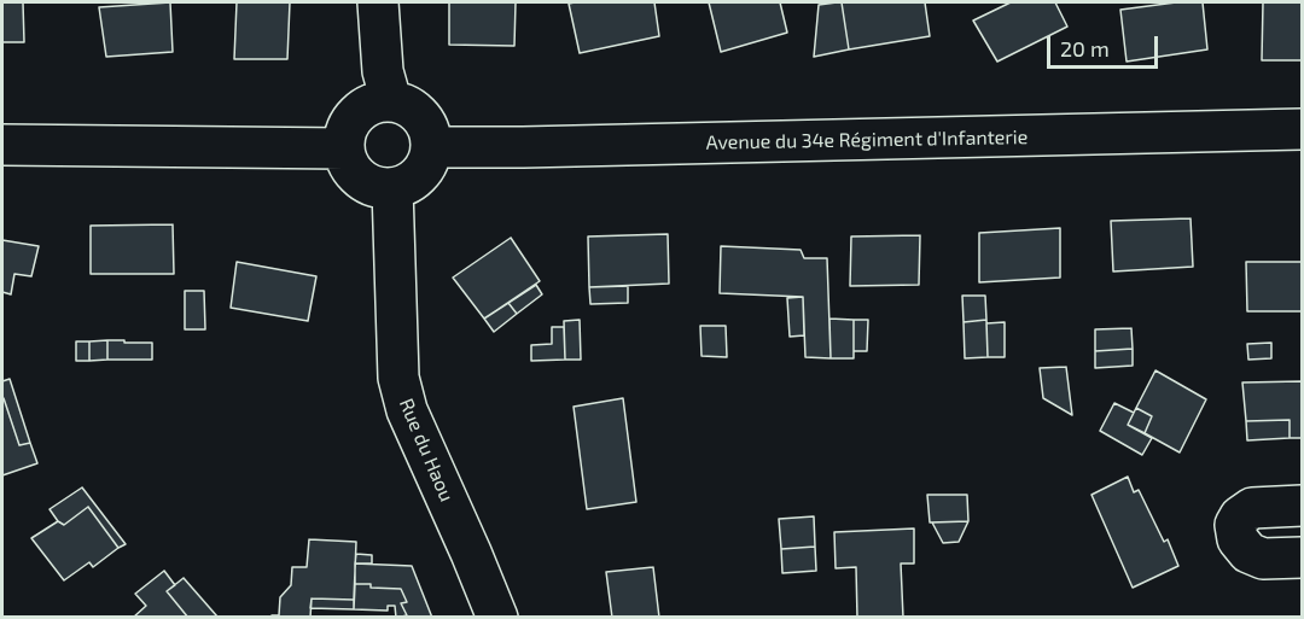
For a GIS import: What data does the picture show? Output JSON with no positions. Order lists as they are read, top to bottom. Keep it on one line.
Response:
{"streets":{"street":["Avenue du 34e Régiment d'Infanterie","Rue du Haou"]},"crossings":[["Avenue du 34e Régiment d'Infanterie","Rue du Haou"]],"scale_bar":"20 m"}
